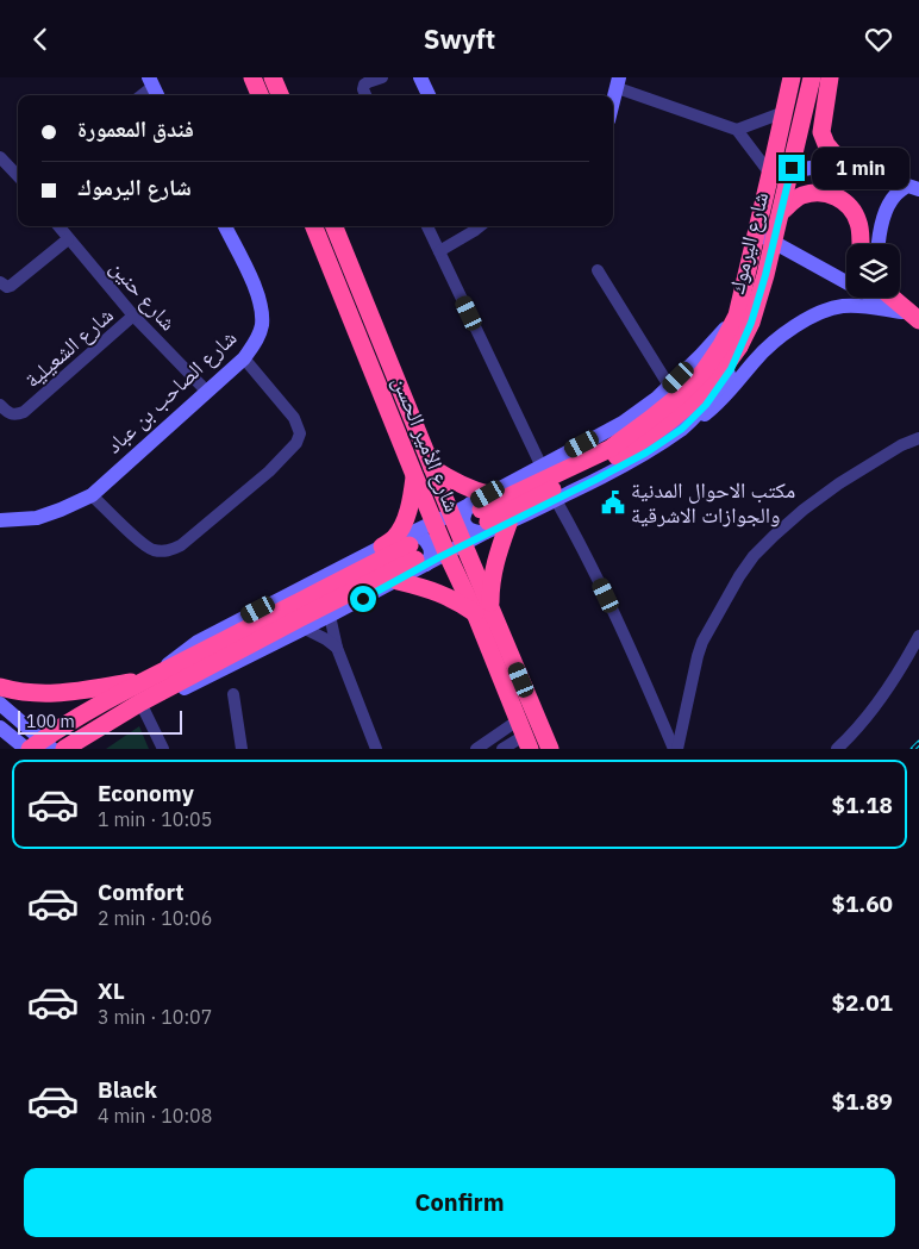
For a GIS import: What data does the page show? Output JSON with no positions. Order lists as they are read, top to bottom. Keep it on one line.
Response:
{"streets":{"highway":["شارع اليرموك","شارع الأمير الحسن"],"street":["شارع حنين","شارع الشعيلية","شارع الصاحب بن عباد"]},"crossings":[["شارع اليرموك","شارع الأمير الحسن"],["شارع حنين","شارع الشعيلية"],["شارع حنين","شارع الصاحب بن عباد"]],"places":{"public building":["مكتب الاحوال المدنية والجوازات الاشرقية"]},"scale_bar":"100 m","page":{"header":"Swyft","banner":["فندق المعمورة","شارع اليرموك"],"bubble":"1 min","scale":"100 m","list":[{"name":"Economy","note":"1 min · 10:05","value":"$1.18"},{"name":"Comfort","note":"2 min · 10:06","value":"$1.60"},{"name":"XL","note":"3 min · 10:07","value":"$2.01"},{"name":"Black","note":"4 min · 10:08","value":"$1.89"}],"buttons":"Confirm"}}
